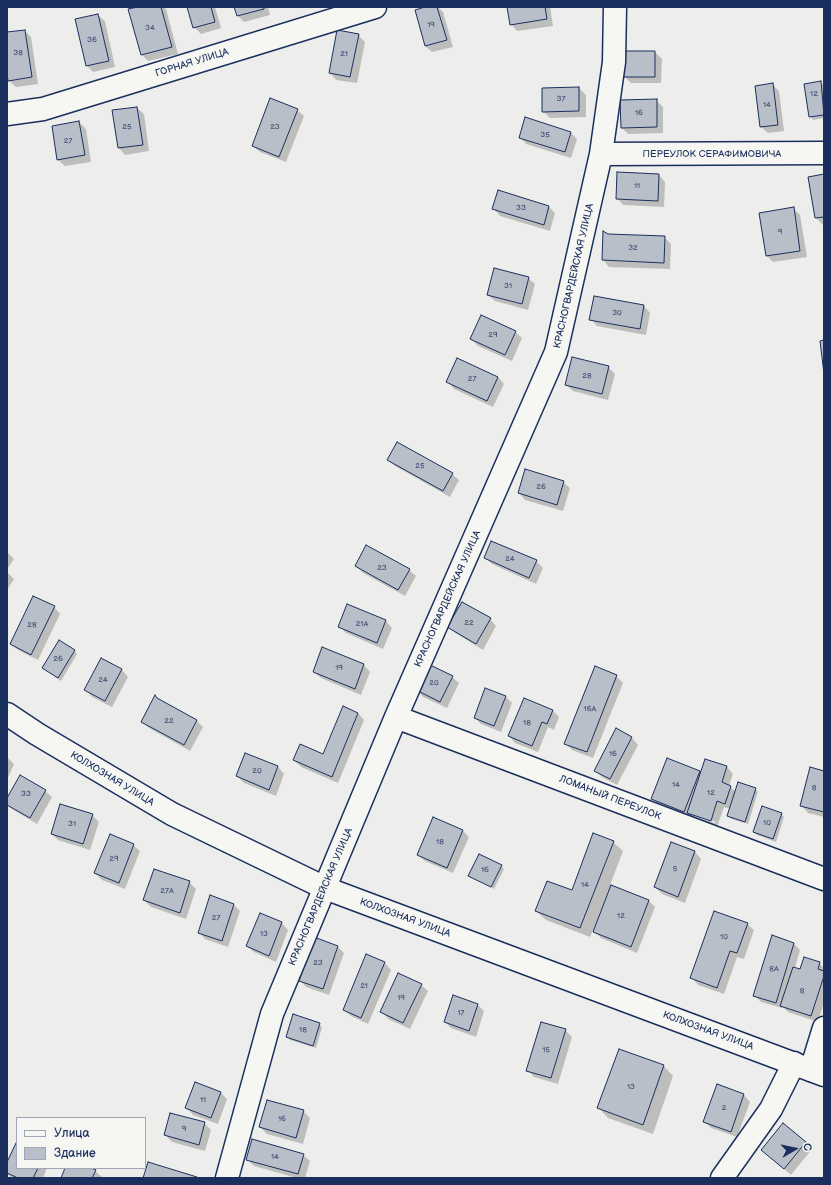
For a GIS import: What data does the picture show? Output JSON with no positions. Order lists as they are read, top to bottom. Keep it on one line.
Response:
{"streets":{"street":["ГОРНАЯ УЛИЦА","ПЕРЕУЛОК СЕРАФИМОВИЧА","КРАСНОГВАРДЕЙСКАЯ УЛИЦА","КОЛХОЗНАЯ УЛИЦА","ЛОМАНЫЙ ПЕРЕУЛОК"]},"crossings":[["ПЕРЕУЛОК СЕРАФИМОВИЧА","КРАСНОГВАРДЕЙСКАЯ УЛИЦА"],["КРАСНОГВАРДЕЙСКАЯ УЛИЦА","КОЛХОЗНАЯ УЛИЦА"],["КРАСНОГВАРДЕЙСКАЯ УЛИЦА","ЛОМАНЫЙ ПЕРЕУЛОК"]],"house_numbers":["19","34","36","38","21","12","37","14","16","25","23","35","27","11","33","9","32","31","30","29","28","27","25","26","24","23","22","21А","28","26","19","24","20","16А","22","18","16","20","14","8","12","33","10","31","18","29","5","16","14","27А","12","27","13","10","23","8А","21","8","19","17","18","15","13","11","2","16","9","14"],"legend":["Улица","Здание"],"north":"right"}
